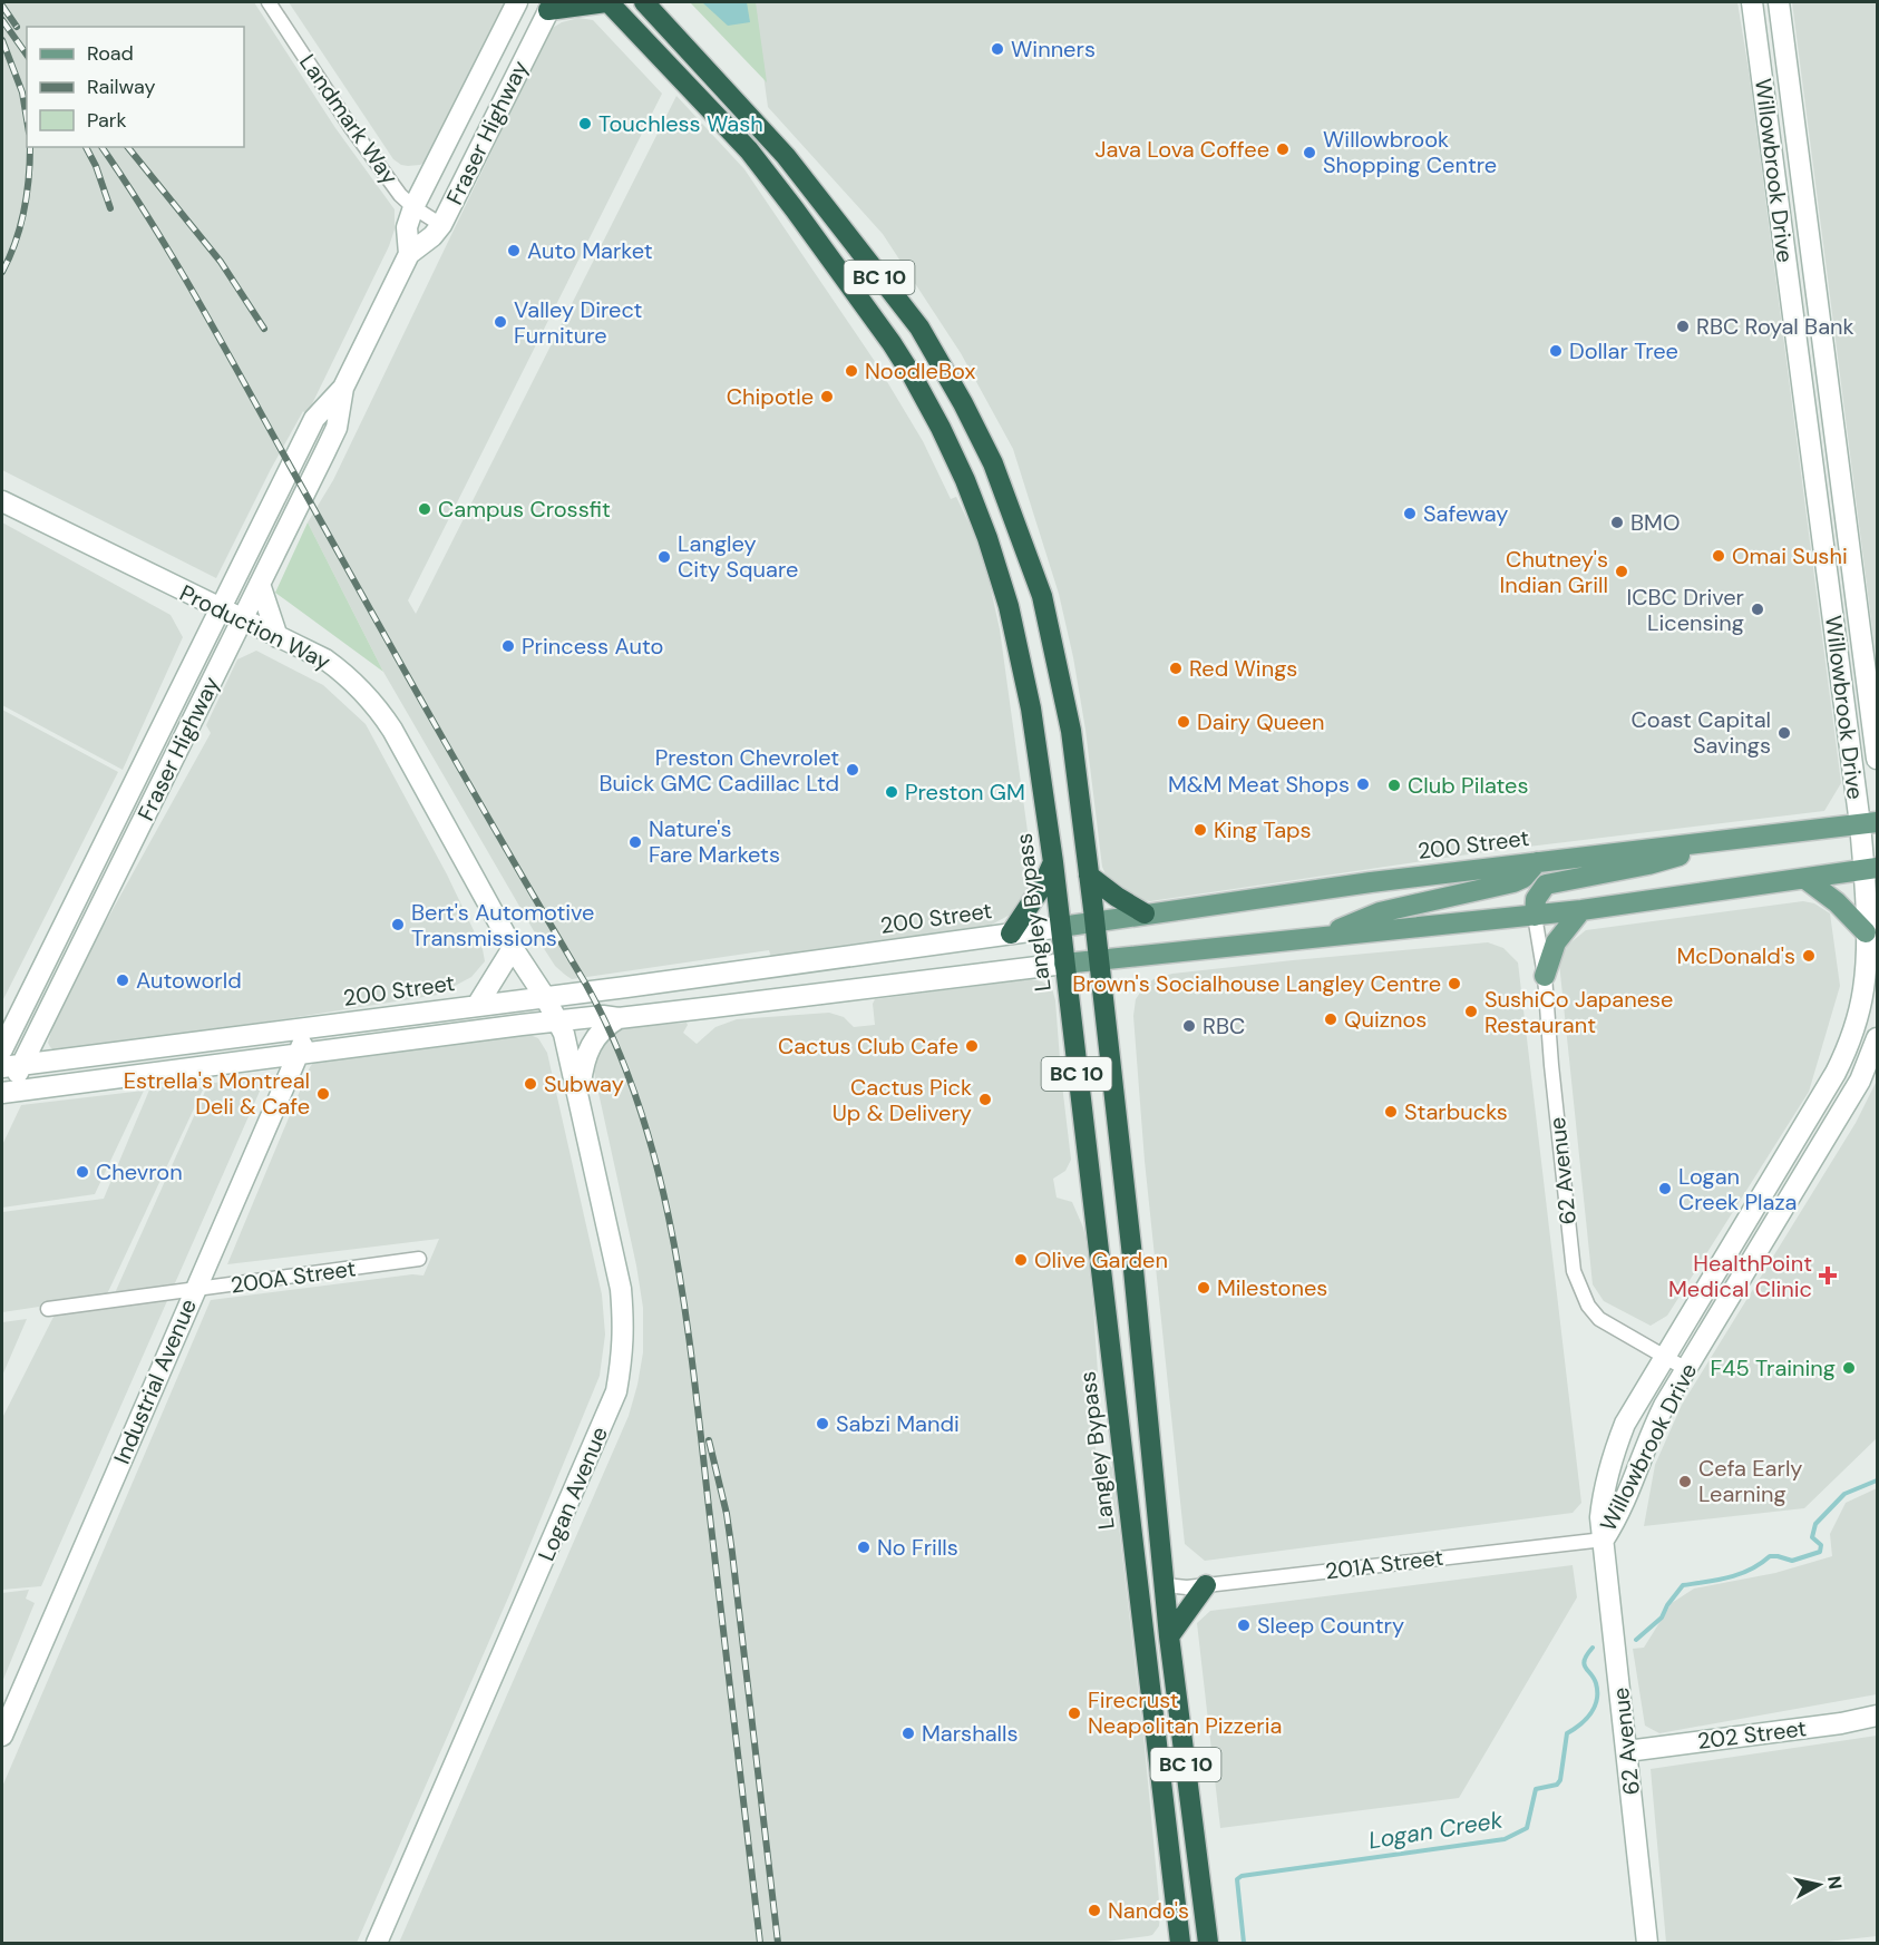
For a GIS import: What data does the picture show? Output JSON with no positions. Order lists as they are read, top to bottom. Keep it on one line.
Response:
{"streets":{"highway":["BC 10","Langley Bypass"],"main road":["Fraser Highway","Willowbrook Drive","Production Way","200 Street","62 Avenue","Industrial Avenue","Logan Avenue","202 Street"],"street":["Landmark Way","200A Street","201A Street"]},"crossings":[["Landmark Way","Fraser Highway"],["Fraser Highway","Production Way"],["Fraser Highway","200 Street"],["Willowbrook Drive","200 Street"],["Willowbrook Drive","62 Avenue"],["Willowbrook Drive","201A Street"],["BC 10","200 Street"],["BC 10","201A Street"],["Production Way","200 Street"],["Production Way","Logan Avenue"],["200 Street","Langley Bypass"],["200 Street","Industrial Avenue"],["62 Avenue","201A Street"],["62 Avenue","202 Street"],["200A Street","Industrial Avenue"]],"water":["Logan Creek"],"places":{"other":["Winners","Touchless Wash","Java Lova Coffee","Willowbrook Shopping Centre","Auto Market","Valley Direct Furniture","RBC Royal Bank","Dollar Tree","NoodleBox","Chipotle","Campus Crossfit","Safeway","BMO","Omai Sushi","Langley City Square","Chutney's Indian Grill","ICBC Driver Licensing","Princess Auto","Red Wings","Dairy Queen","Coast Capital Savings","Preston Chevrolet Buick GMC Cadillac Ltd","M&M Meat Shops","Club Pilates","Preston GM","King Taps","Nature's Fare Markets","Bert's Automotive Transmissions","McDonald's","Autoworld","Brown's Socialhouse Langley Centre","SushiCo Japanese Restaurant","Quiznos","RBC","Cactus Club Cafe","Subway","Estrella's Montreal Deli & Cafe","Cactus Pick Up & Delivery","Starbucks","Chevron","Logan Creek Plaza","Olive Garden","Milestones","F45 Training","Sabzi Mandi","Cefa Early Learning","No Frills","Sleep Country","Firecrust Neapolitan Pizzeria","Marshalls","Nando's"],"health":["HealthPoint Medical Clinic"]},"legend":["Road","Railway","Park"],"north":"right"}
